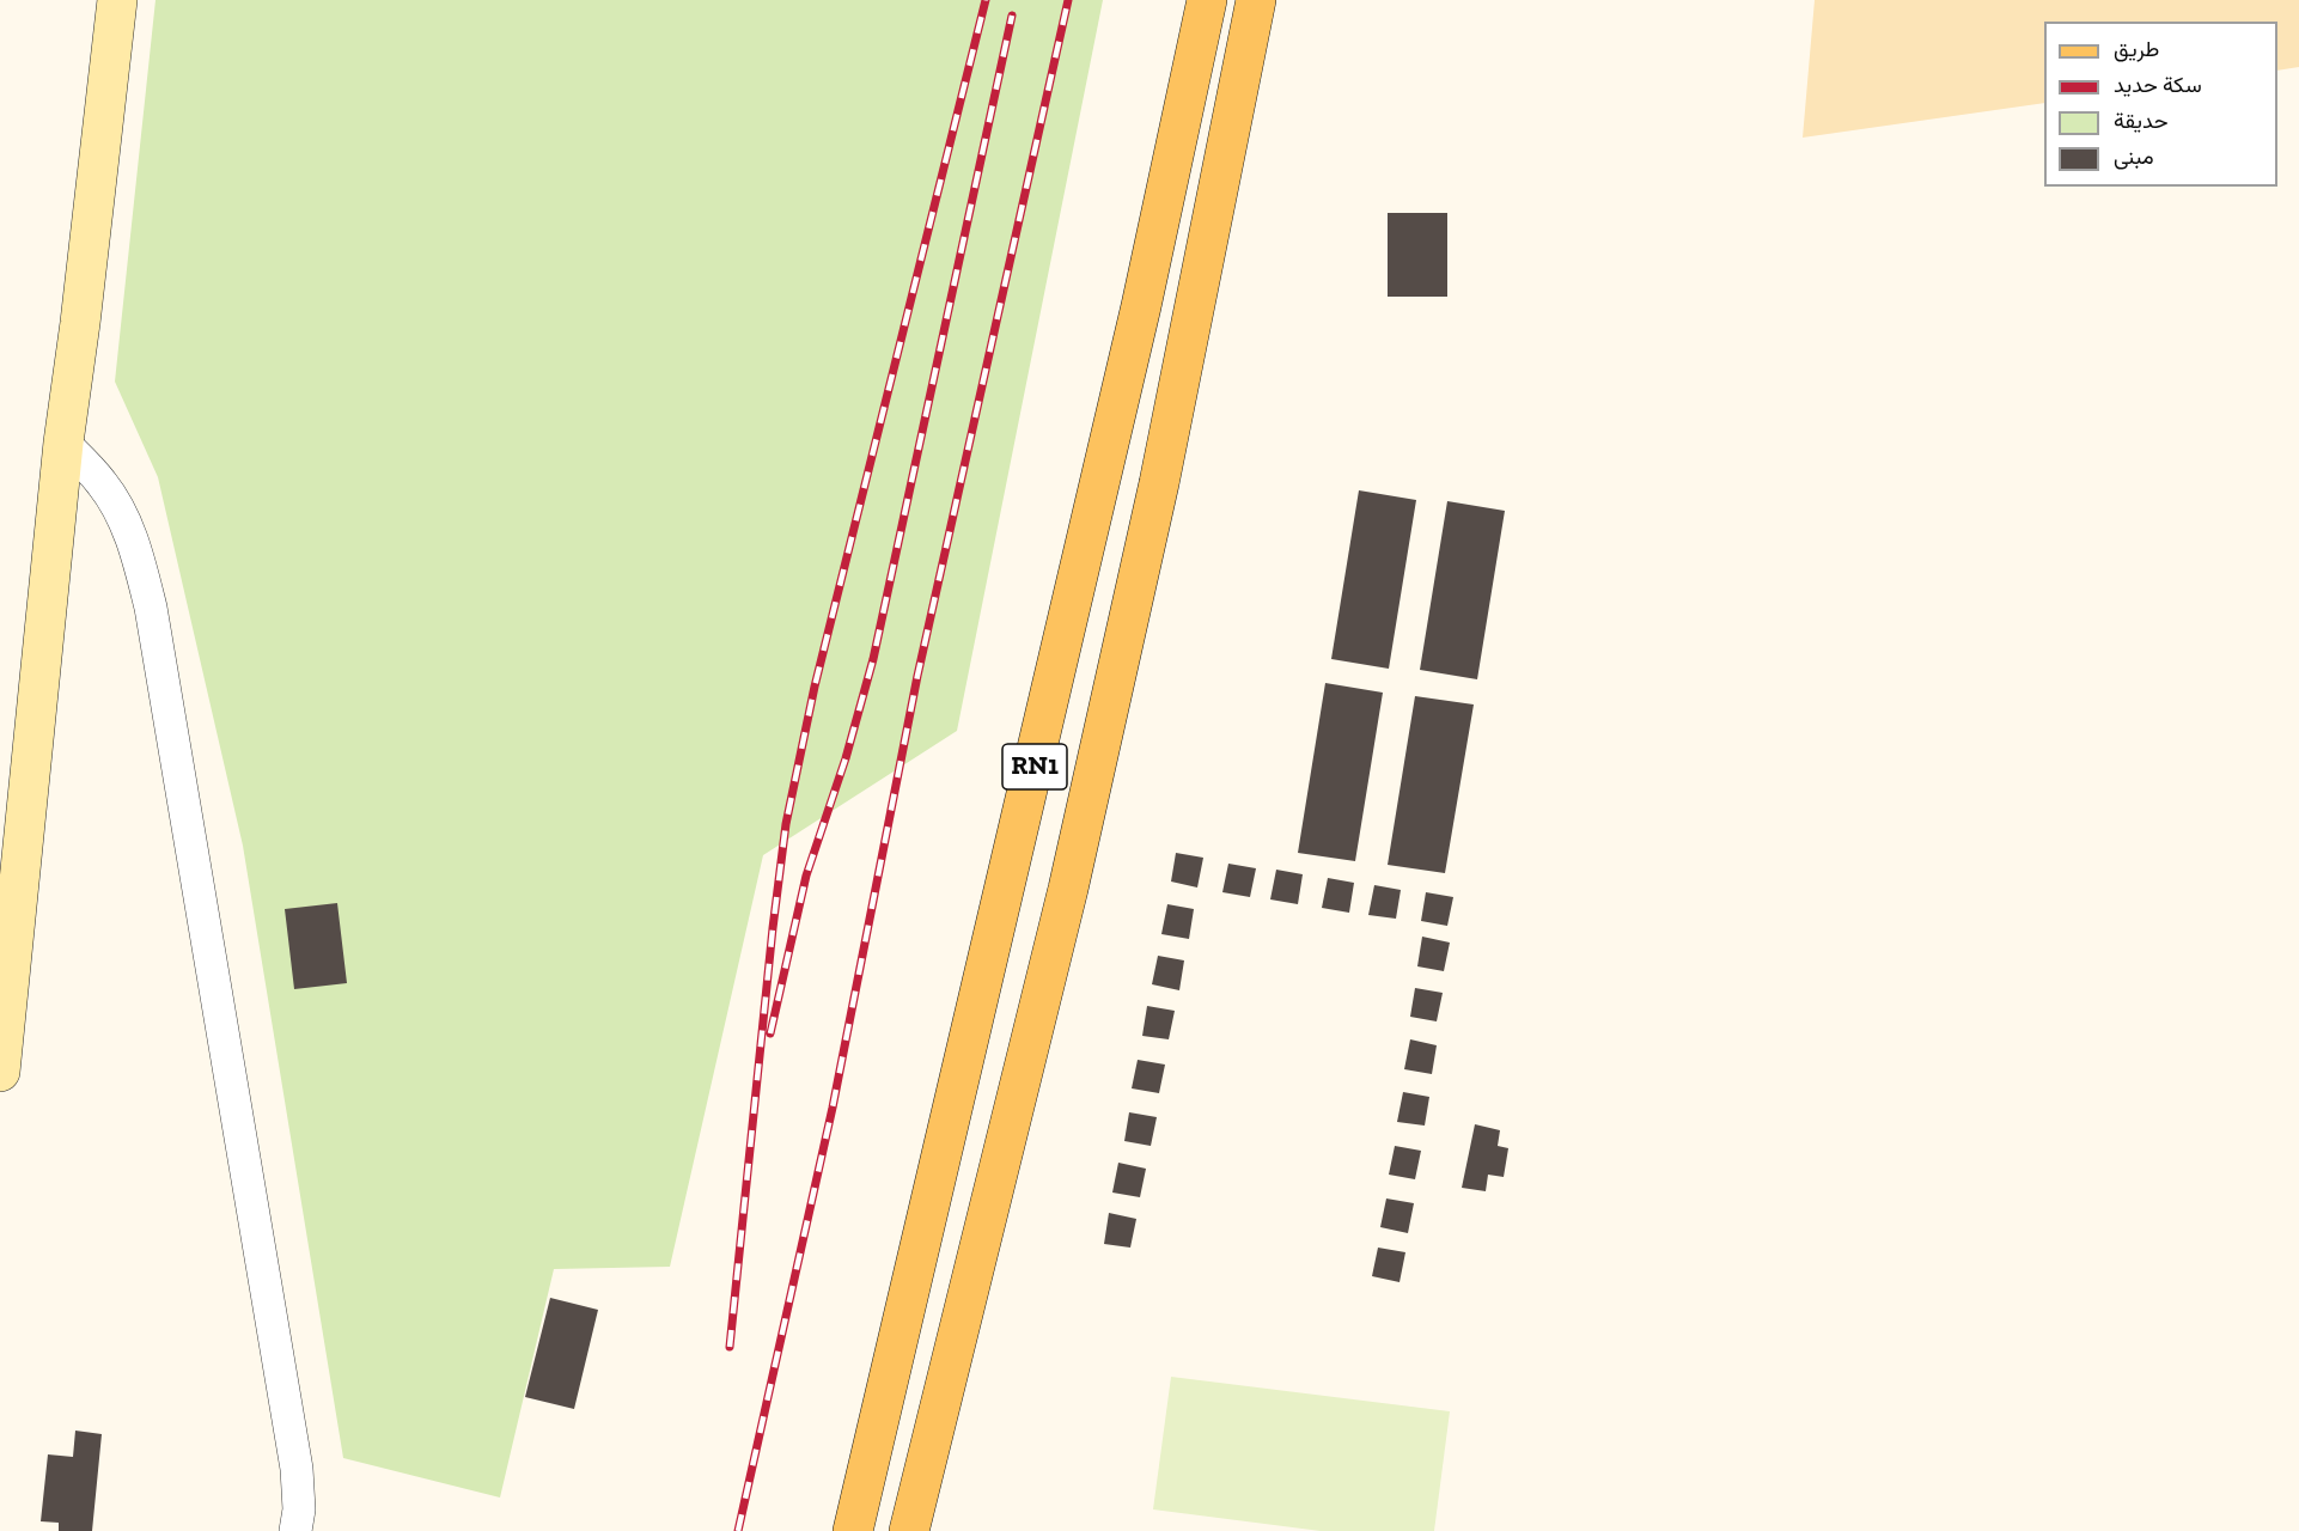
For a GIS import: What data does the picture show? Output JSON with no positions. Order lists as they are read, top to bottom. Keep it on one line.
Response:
{"streets":{"main road":["RN1"]},"legend":["طريق","سكة حديد","حديقة","مبنى"]}
